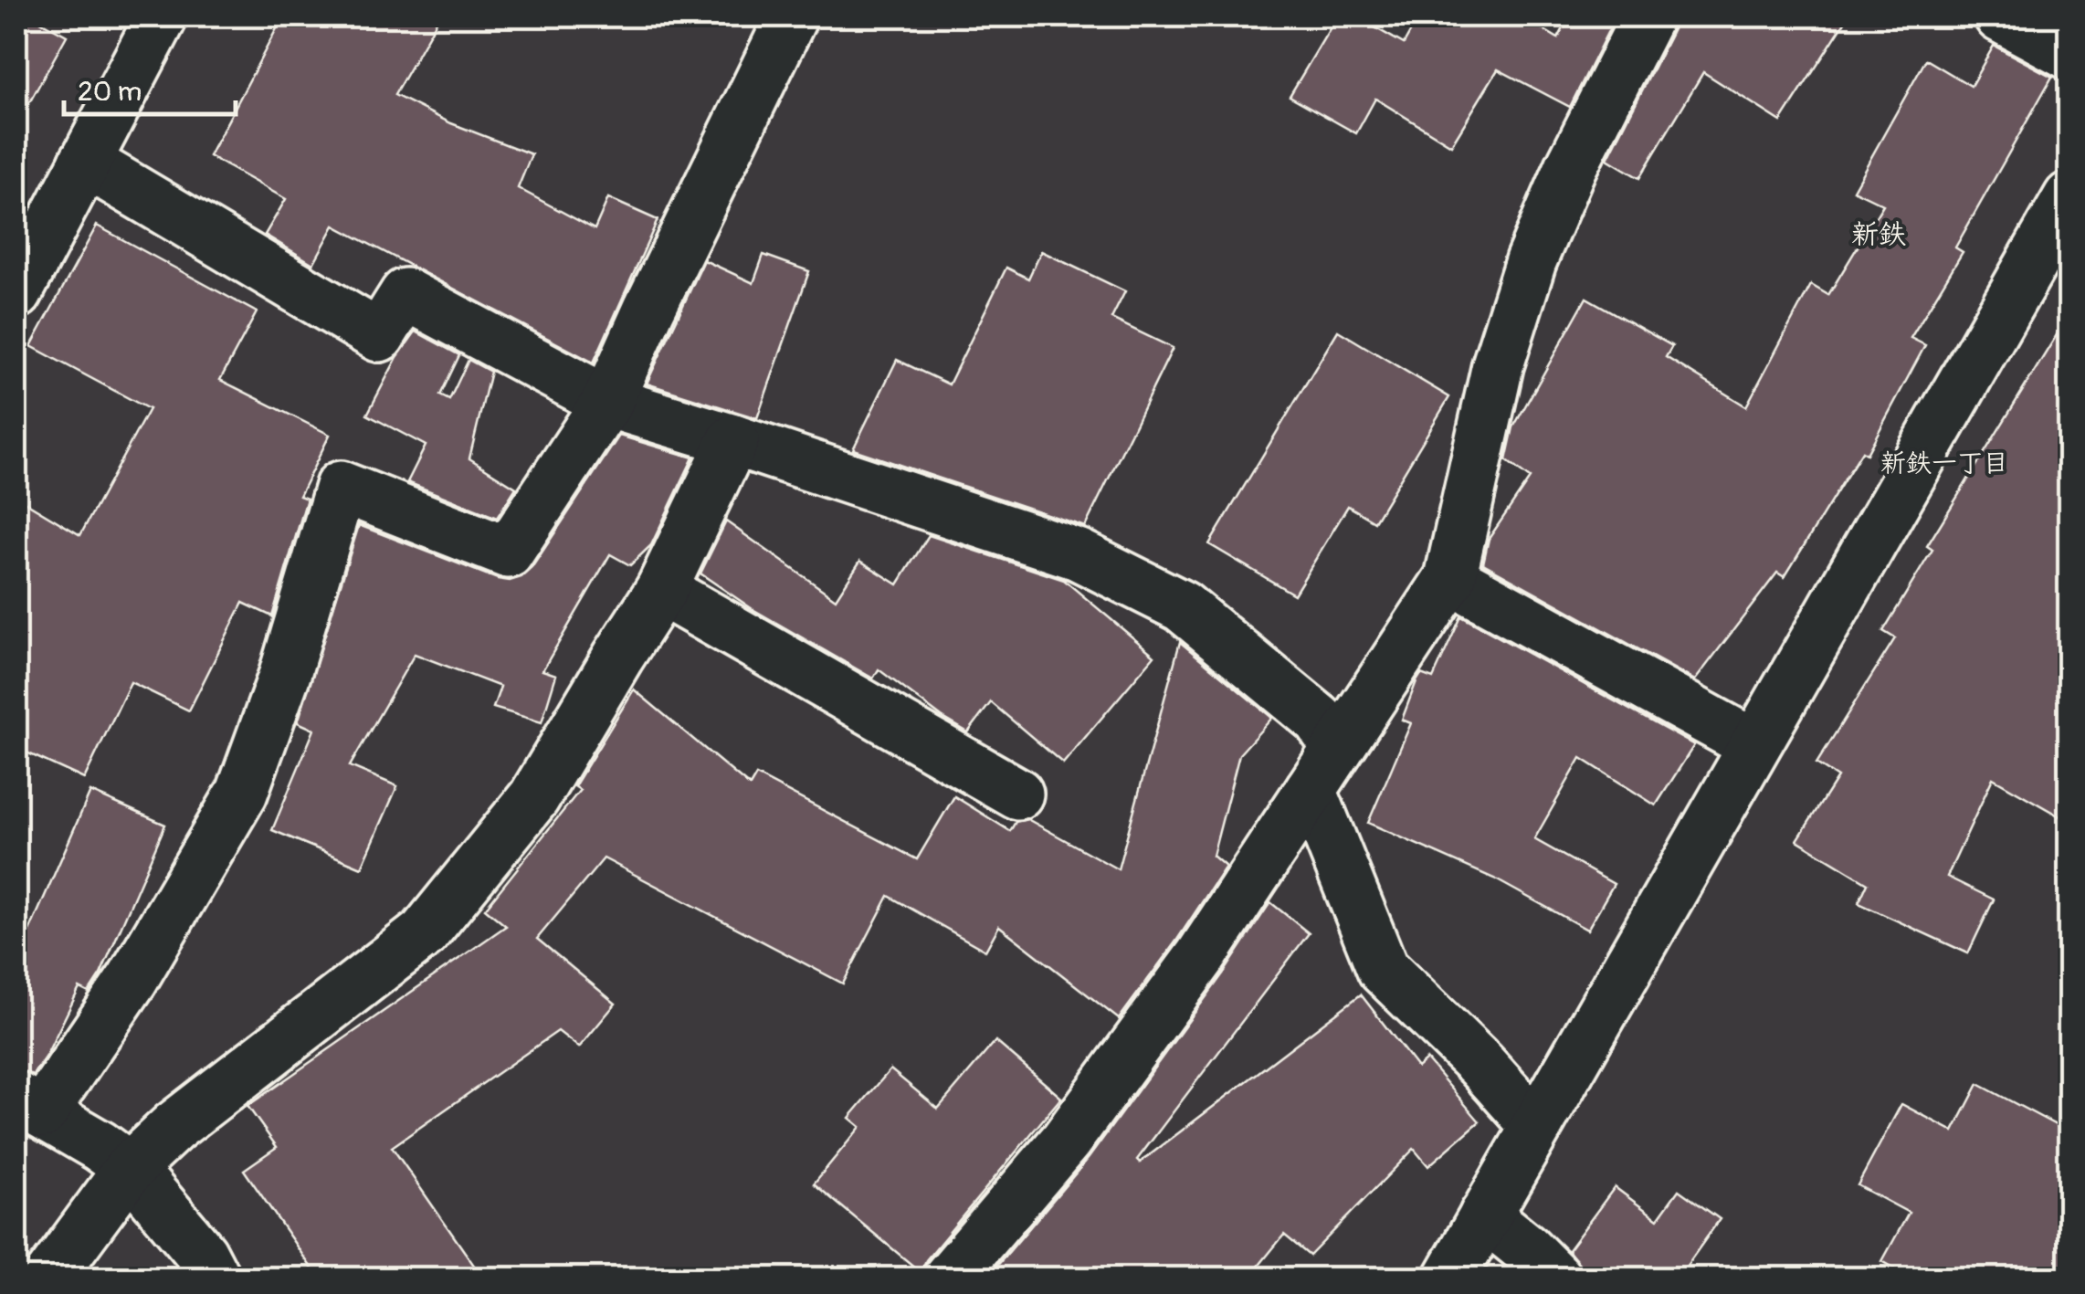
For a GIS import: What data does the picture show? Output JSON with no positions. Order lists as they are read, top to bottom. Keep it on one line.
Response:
{"districts":["新鉄","新鉄一丁目"],"scale_bar":"20 m"}
